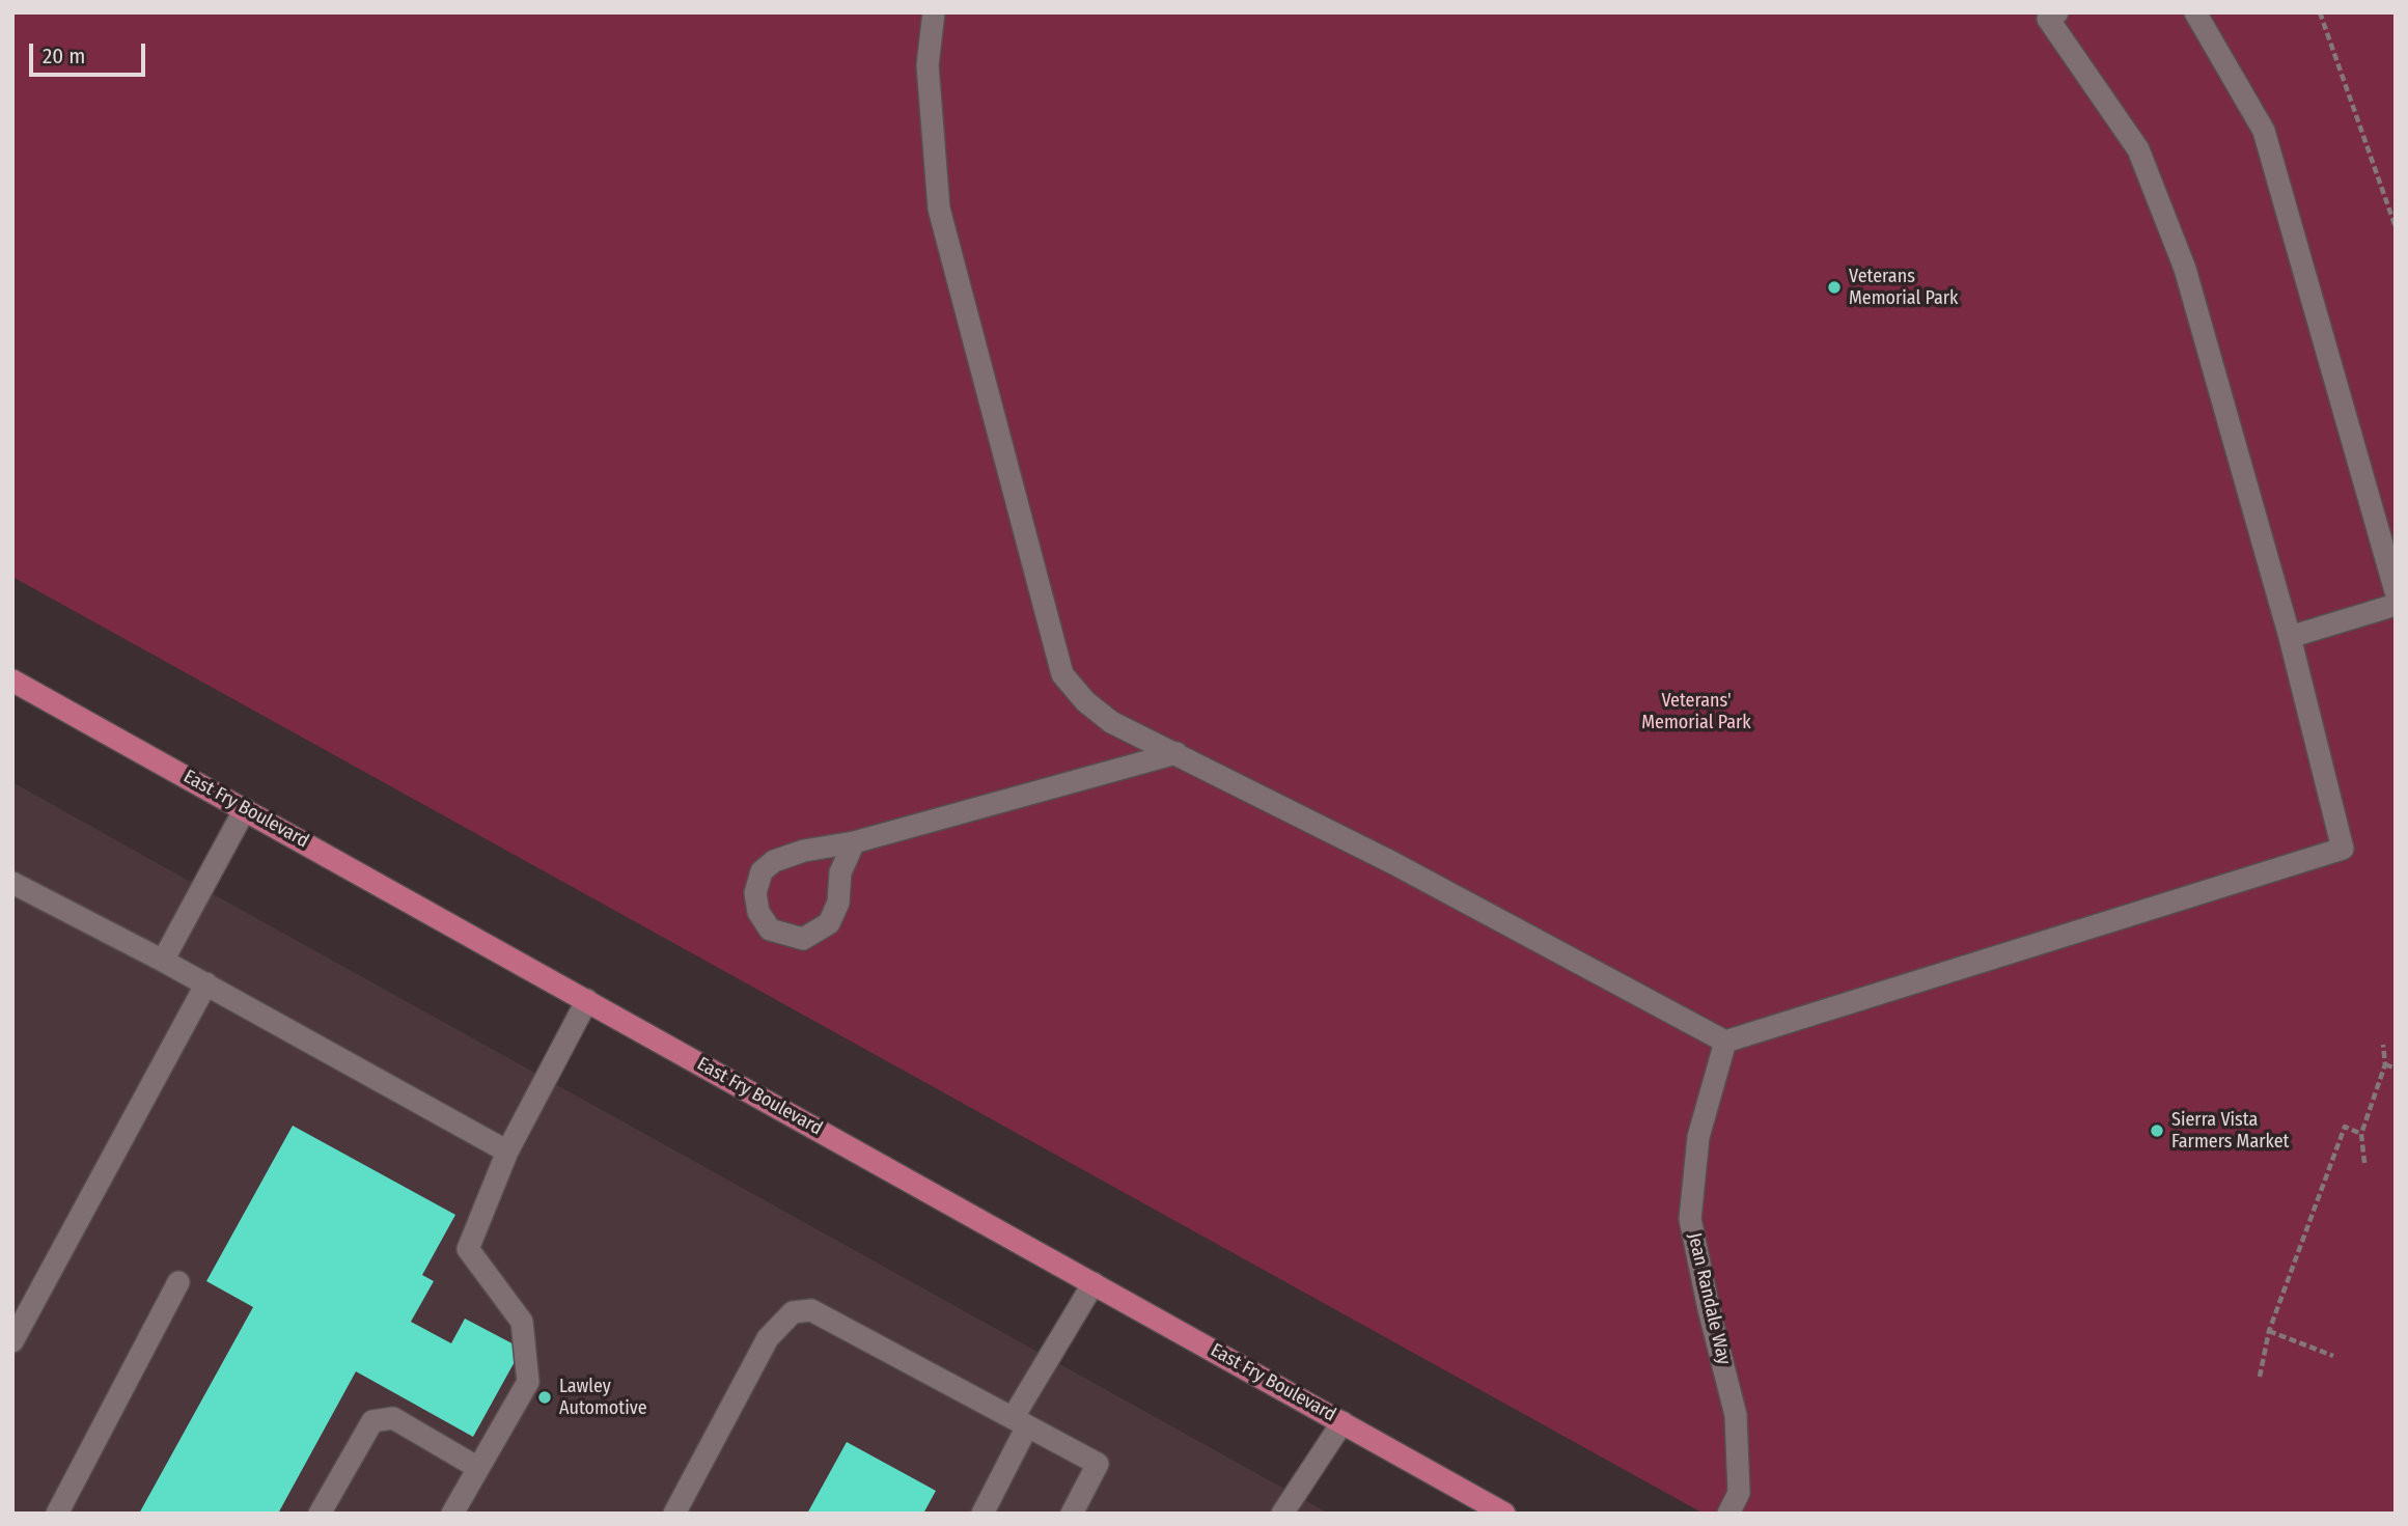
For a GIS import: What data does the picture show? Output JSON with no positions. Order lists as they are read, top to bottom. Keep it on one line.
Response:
{"streets":{"main road":["East Fry Boulevard"],"lane":["Jean Randale Way"]},"parks":["Veterans' Memorial Park"],"places":["Veterans Memorial Park","Sierra Vista Farmers Market","Lawley Automotive"],"scale_bar":"20 m"}
